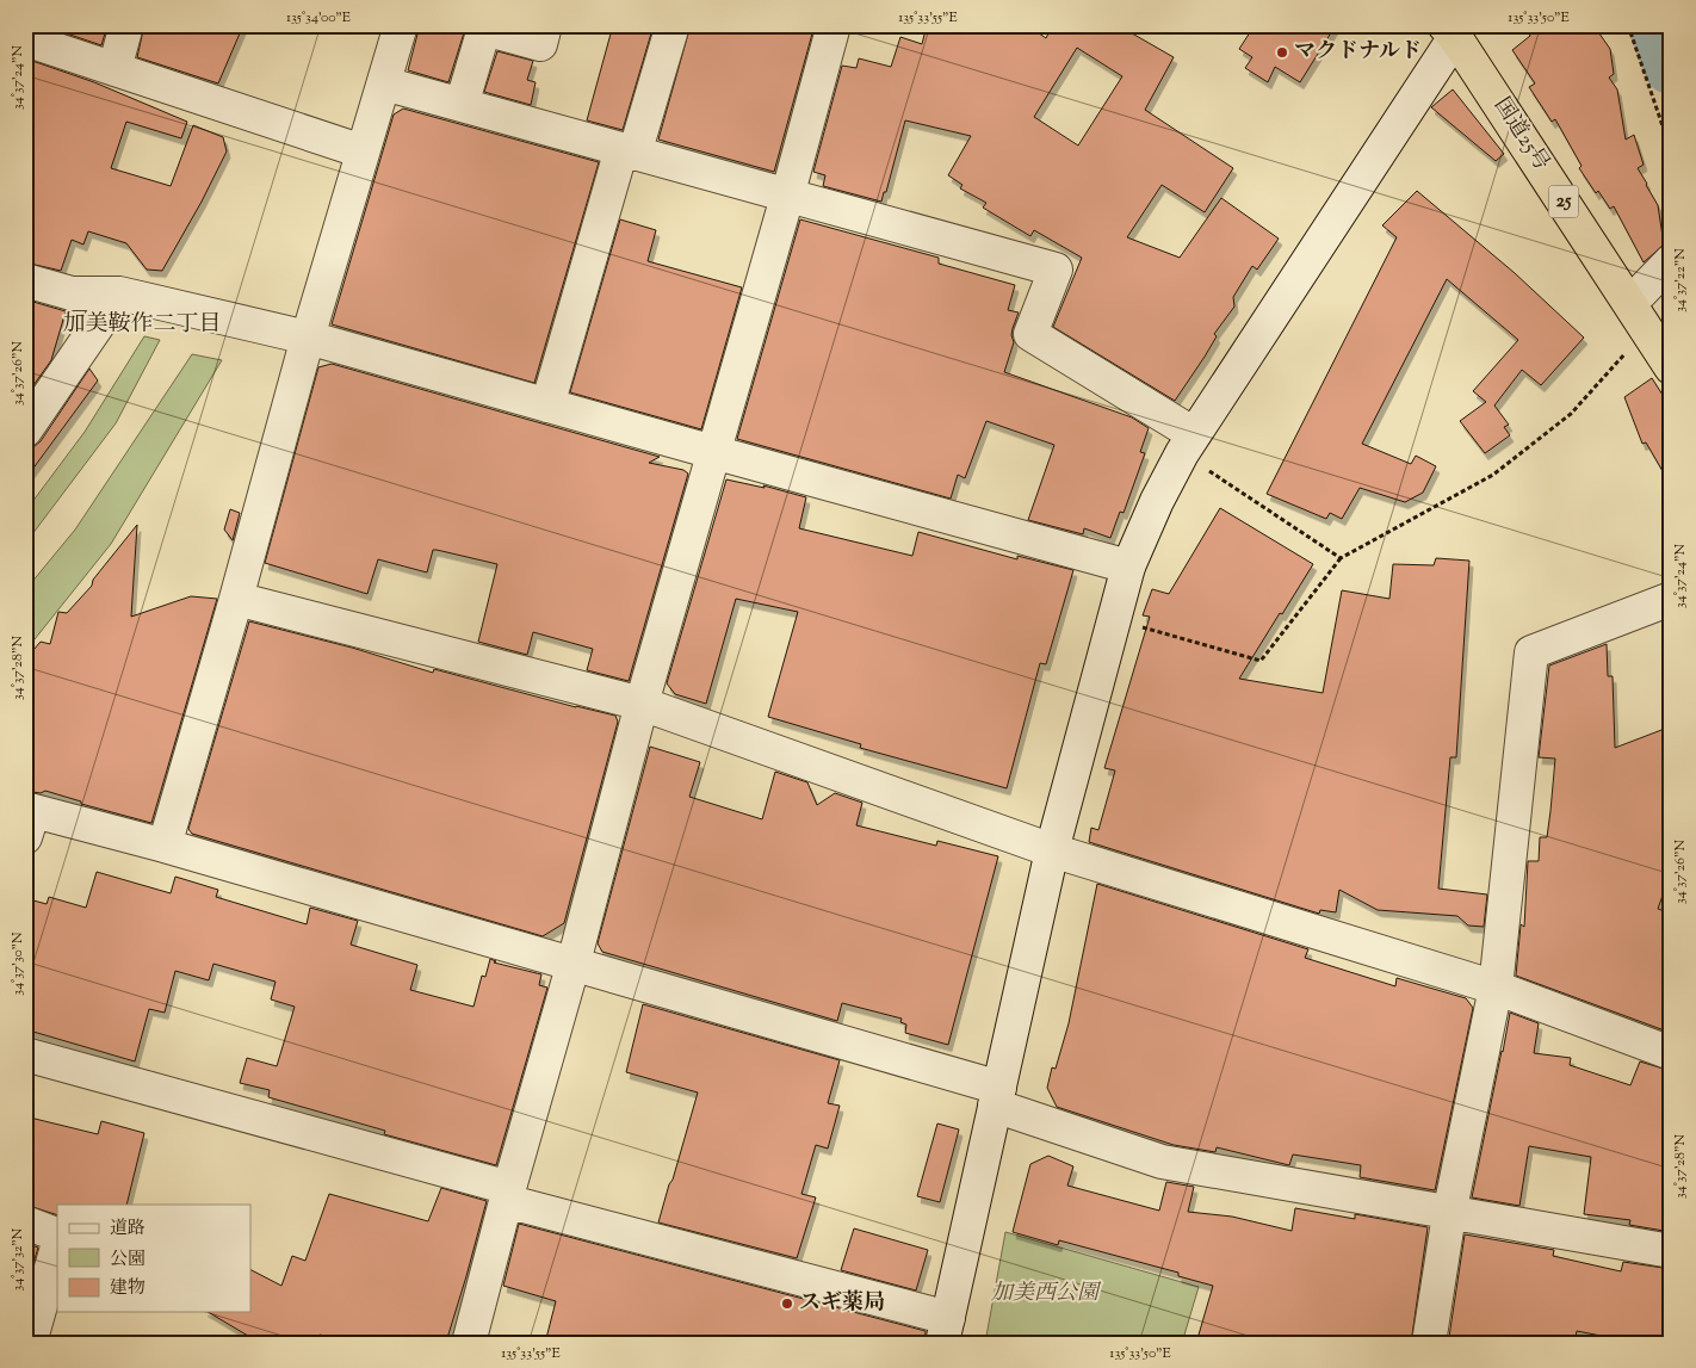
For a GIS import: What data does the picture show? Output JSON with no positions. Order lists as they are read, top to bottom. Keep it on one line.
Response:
{"streets":{"highway":["国道25号","25"]},"districts":["加美鞍作二丁目"],"parks":["加美西公園"],"places":["マクドナルド","スギ薬局"],"legend":["道路","公園","建物"],"coordinates":["135°34'00\"E","135°33'55\"E","135°33'50\"E","34°37'24\"N","34°37'22\"N","34°37'26\"N","34°37'28\"N","34°37'30\"N","34°37'32\"N"]}
